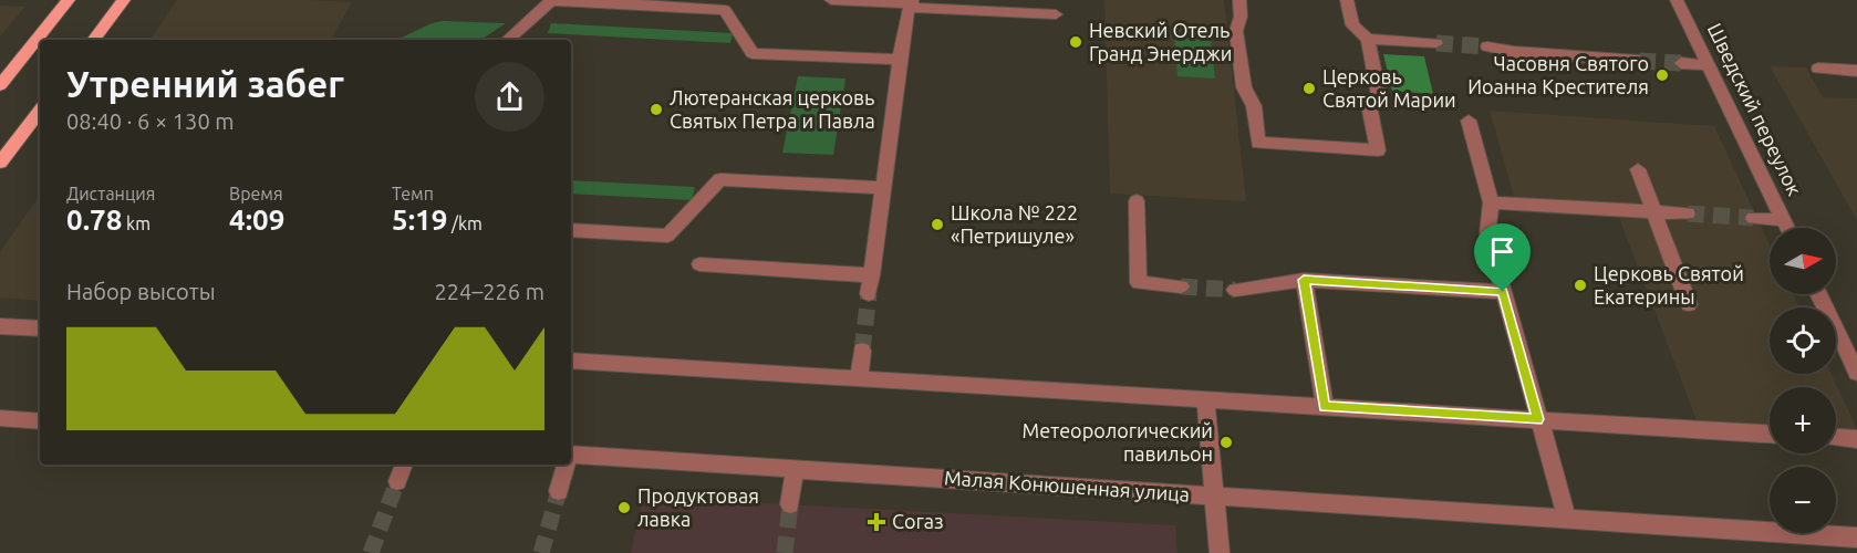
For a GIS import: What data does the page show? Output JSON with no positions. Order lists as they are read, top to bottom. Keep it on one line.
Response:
{"streets":{"street":["Шведский переулок","Малая Конюшенная улица"]},"places":{"other":["Невский Отель Гранд Энерджи","Часовня Святого Иоанна Крестителя","Церковь Святой Марии","Лютеранская церковь Святых Петра и Павла","Школа № 222 «Петришуле»","Церковь Cвятой Екатерины","Метеорологический павильон","Продуктовая лавка"],"health":["Согаз"]},"north":"right","page":{"heading":["Утренний забег","08:40 · 6 × 130 m"],"stats":[["Дистанция","0.78 km"],["Время","4:09"],["Темп","5:19 /km"]],"map_buttons":["+","−"],"chart":["Набор высоты","224–226 m"]}}
